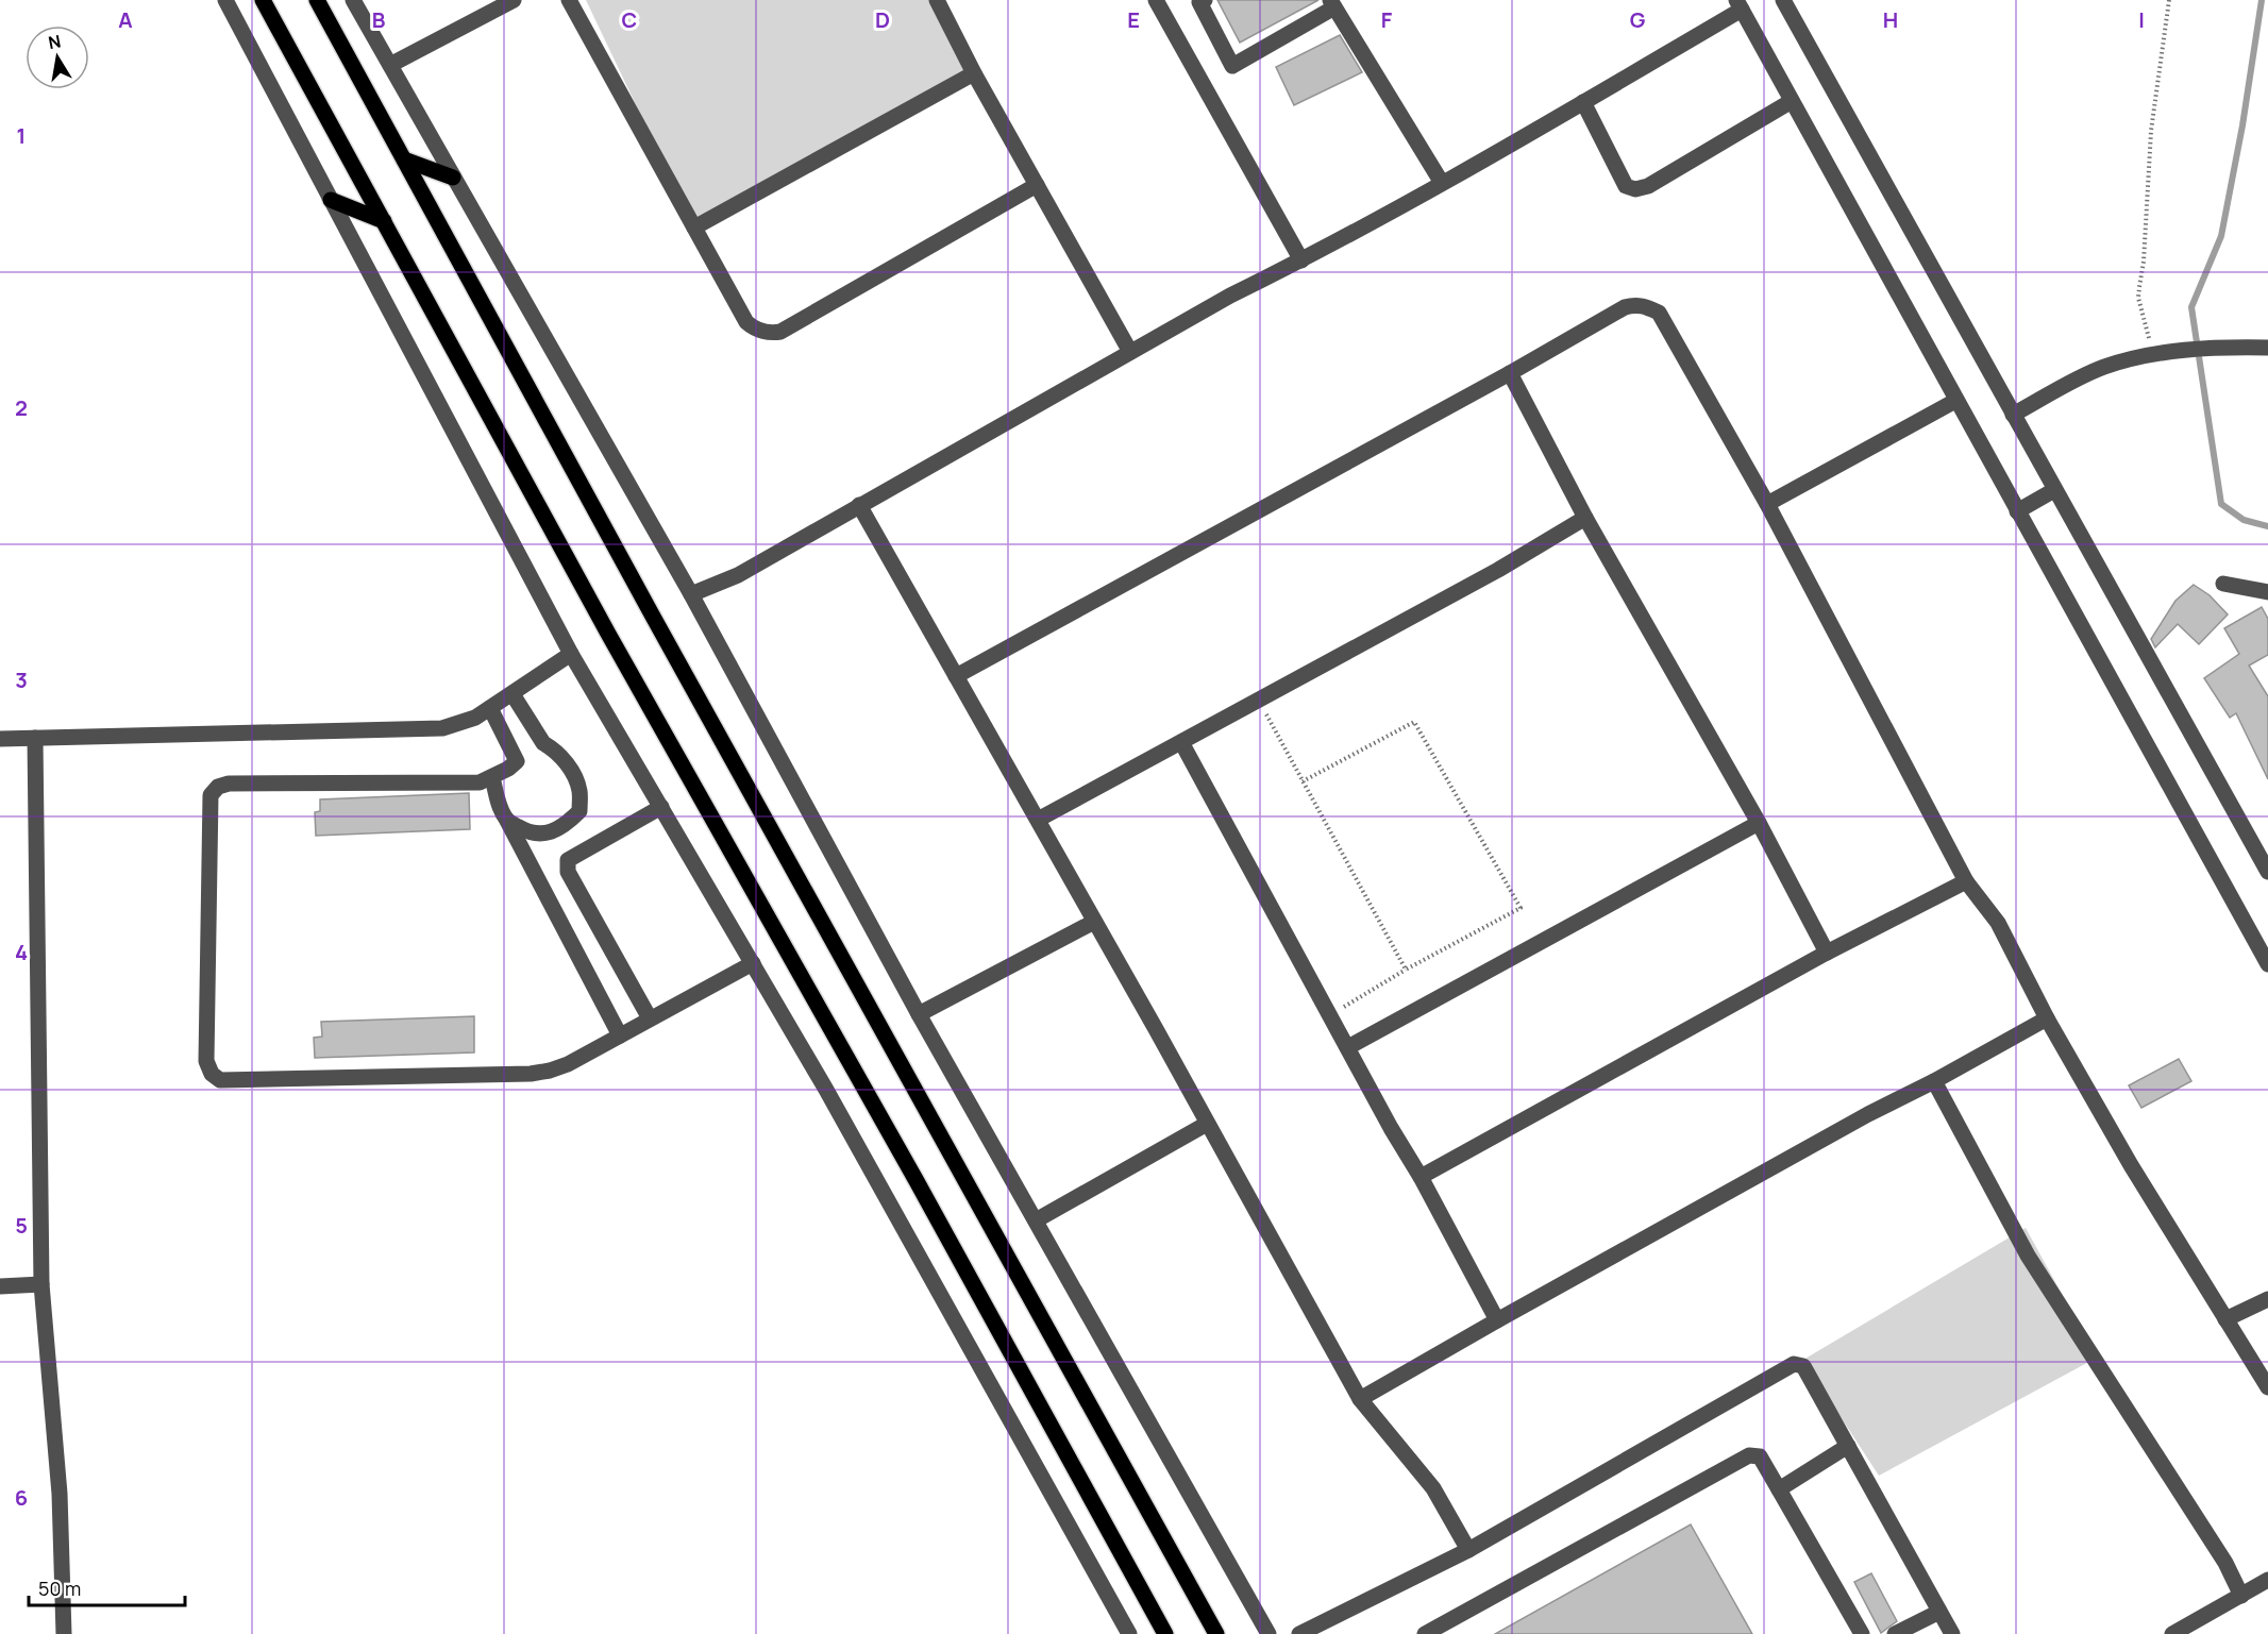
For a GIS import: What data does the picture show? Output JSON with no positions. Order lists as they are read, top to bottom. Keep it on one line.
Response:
{"scale_bar":"50 m","north":"top","grid":{"columns":["A","B","C","D","E","F","G","H","I"],"rows":["1","2","3","4","5","6"]}}
